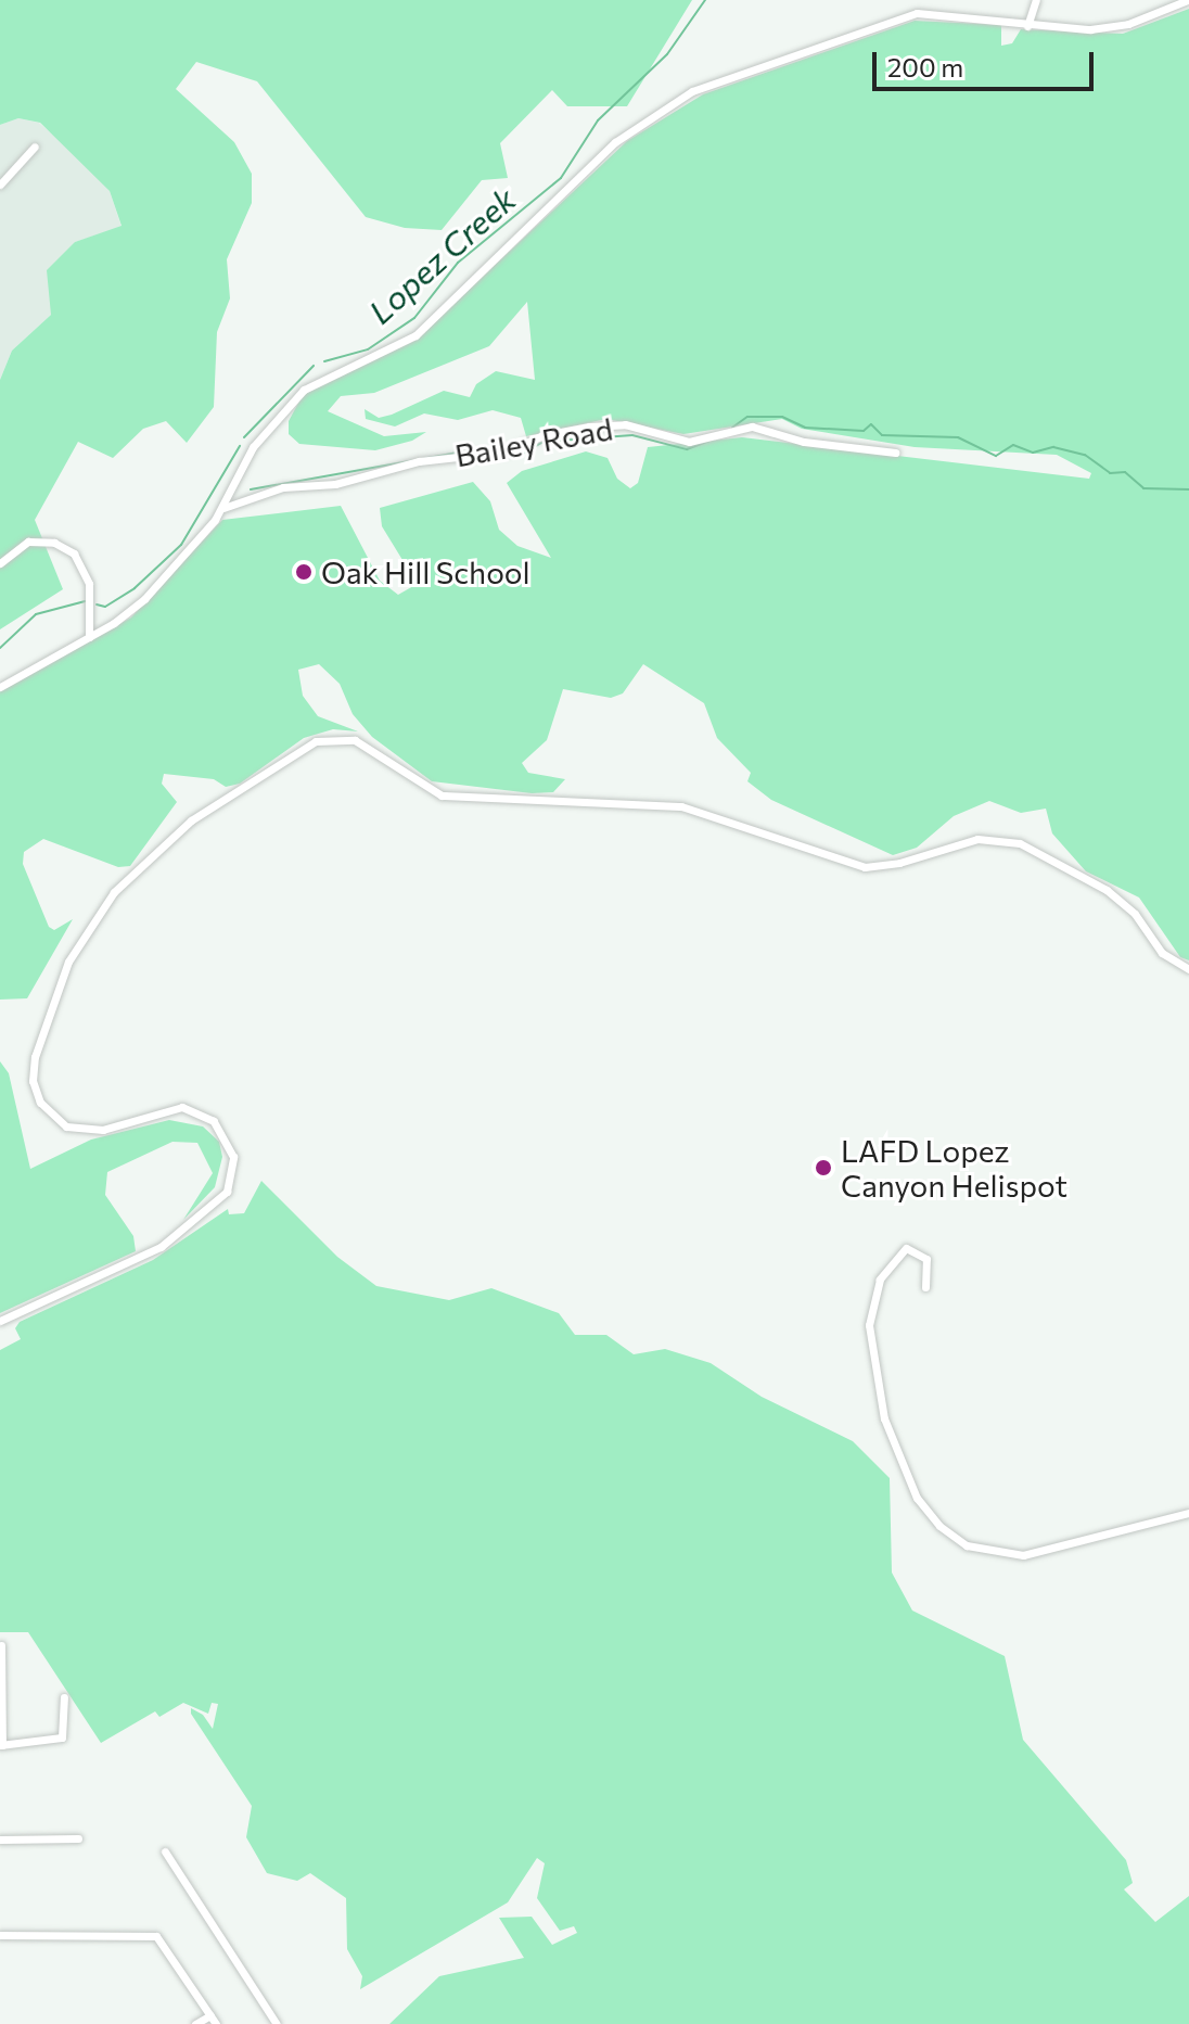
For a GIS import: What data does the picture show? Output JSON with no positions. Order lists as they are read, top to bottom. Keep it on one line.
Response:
{"streets":{"street":["Bailey Road"]},"water":["Lopez Creek"],"places":["Oak Hill School","LAFD Lopez Canyon Helispot"],"scale_bar":"200 m"}
